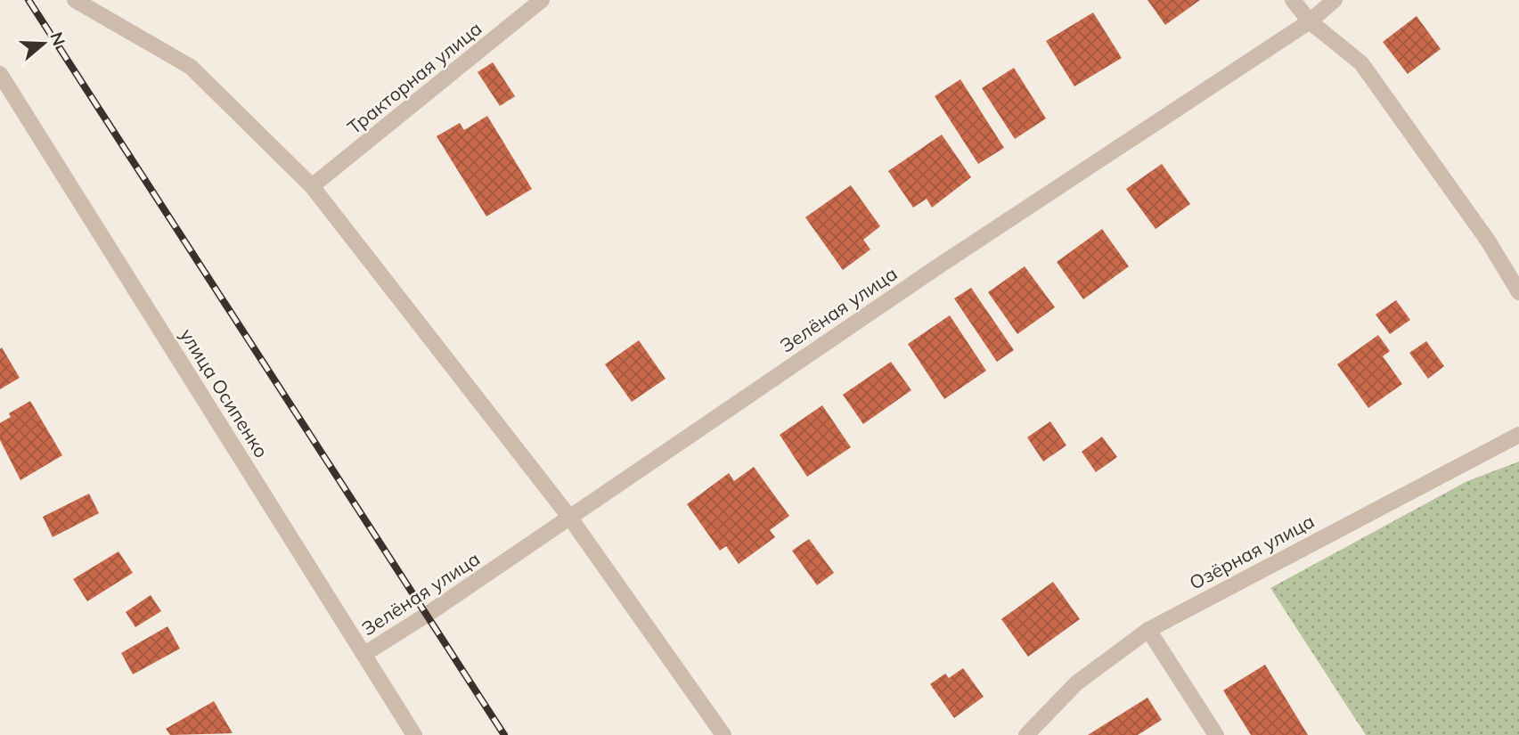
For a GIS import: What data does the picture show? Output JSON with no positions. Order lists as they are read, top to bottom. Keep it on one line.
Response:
{"streets":{"street":["Тракторная улица","Зелёная улица","улица Осипенко","Озёрная улица"]},"crossings":[["Зелёная улица","улица Осипенко"]],"north":"right"}
